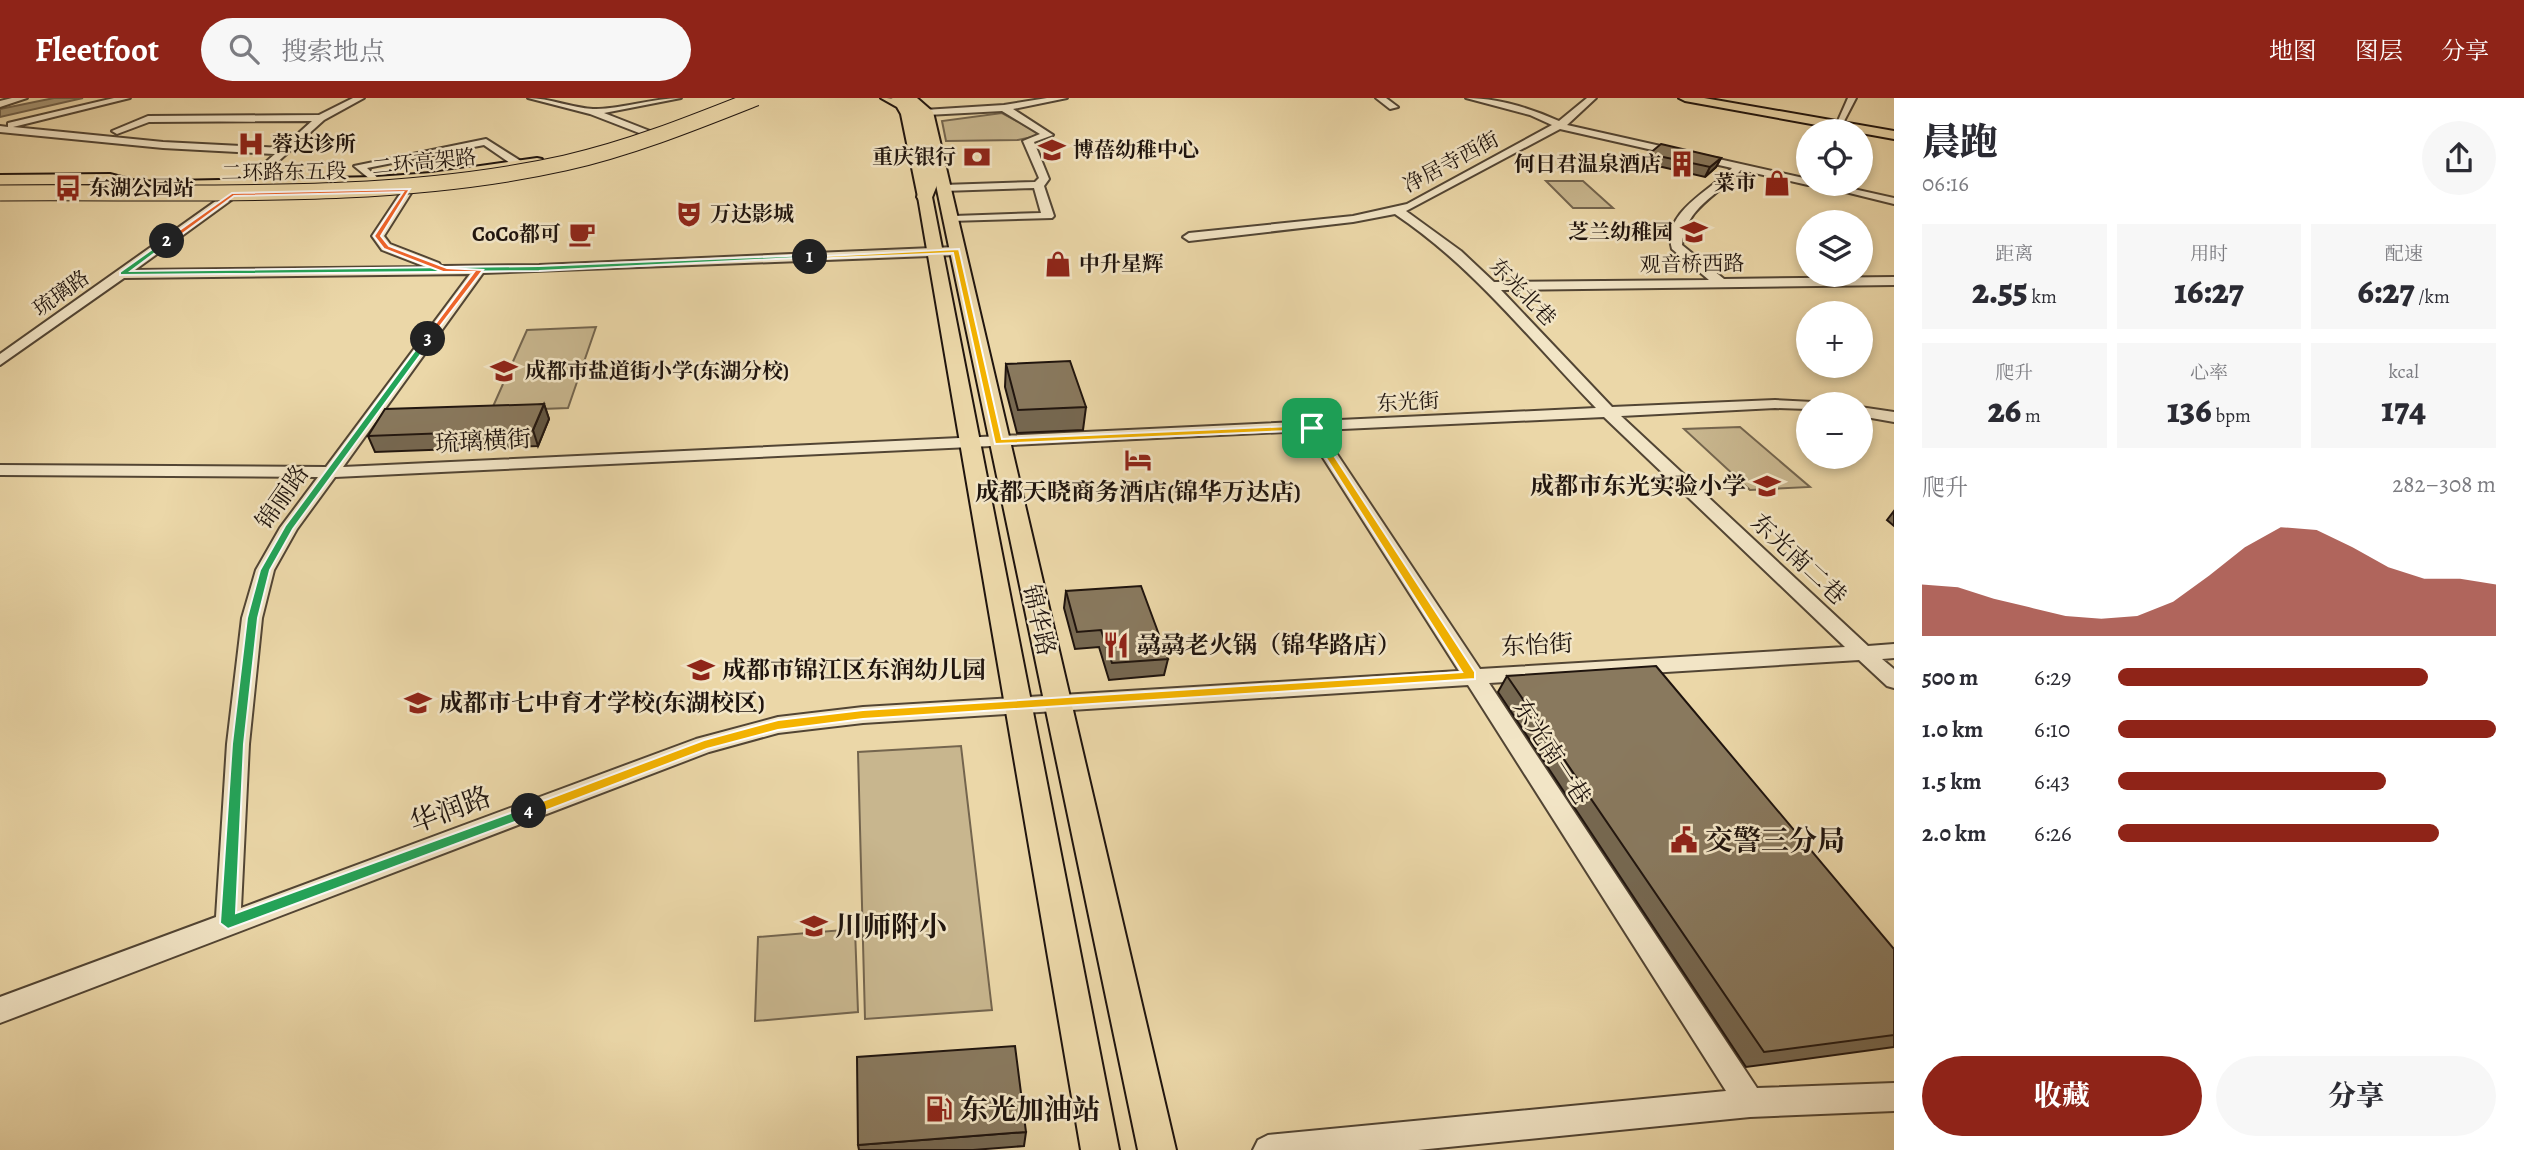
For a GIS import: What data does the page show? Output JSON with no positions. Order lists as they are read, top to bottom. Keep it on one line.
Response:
{"streets":{"highway":["二环高架路"],"main road":["二环路东五段","锦华路"],"street":["净居寺西街","观音桥西路","东光北巷","琉璃路","东光街","琉璃横街","锦丽路","东光南二巷","东怡街","东光南一巷","华润路"]},"crossings":[["二环高架路","二环路东五段"],["净居寺西街","东光北巷"],["二环路东五段","琉璃路"],["观音桥西路","东光北巷"],["东光北巷","东光街"],["东光北巷","东光南二巷"],["东光街","琉璃横街"],["东光街","东光南二巷"],["东光街","锦华路"],["东光街","东光南一巷"],["琉璃横街","锦丽路"],["琉璃横街","锦华路"],["锦丽路","华润路"],["东光南二巷","东怡街"],["锦华路","东怡街"],["锦华路","华润路"],["东怡街","东光南一巷"],["东怡街","华润路"]],"places":{"hospital":["蓉达诊所"],"school or university":["博蓓幼稚中心","芝兰幼稚园","成都市盐道街小学(东湖分校)","成都市东光实验小学","成都市锦江区东润幼儿园","成都市七中育才学校(东湖校区)","川师附小"],"bank":["重庆银行"],"building":["何日君温泉酒店"],"shop":["菜市","中升星辉"],"bus stop":["东湖公园站"],"theatre":["万达影城"],"cafe":["CoCo都可"],"hotel":["成都天晓商务酒店(锦华万达店)"],"restaurant":["骉骉老火锅（锦华路店）"],"public building":["交警三分局"],"fuel station":["东光加油站"]},"page":{"header":"Fleetfoot","search":"搜索地点","nav":["地图","图层","分享"],"heading":["晨跑","06:16"],"map_buttons":["+","−"],"stats":[["距离","2.55 km"],["用时","16:27"],["配速","6:27 /km"],["爬升","26 m"],["心率","136 bpm"],["kcal","174"]],"pins":["2","1","3","4"],"chart":["爬升","282–308 m"],"list":[{"name":"500 m","note":"6:29"},{"name":"1.0 km","note":"6:10"},{"name":"1.5 km","note":"6:43"},{"name":"2.0 km","note":"6:26"}],"buttons":["收藏","分享"]}}
